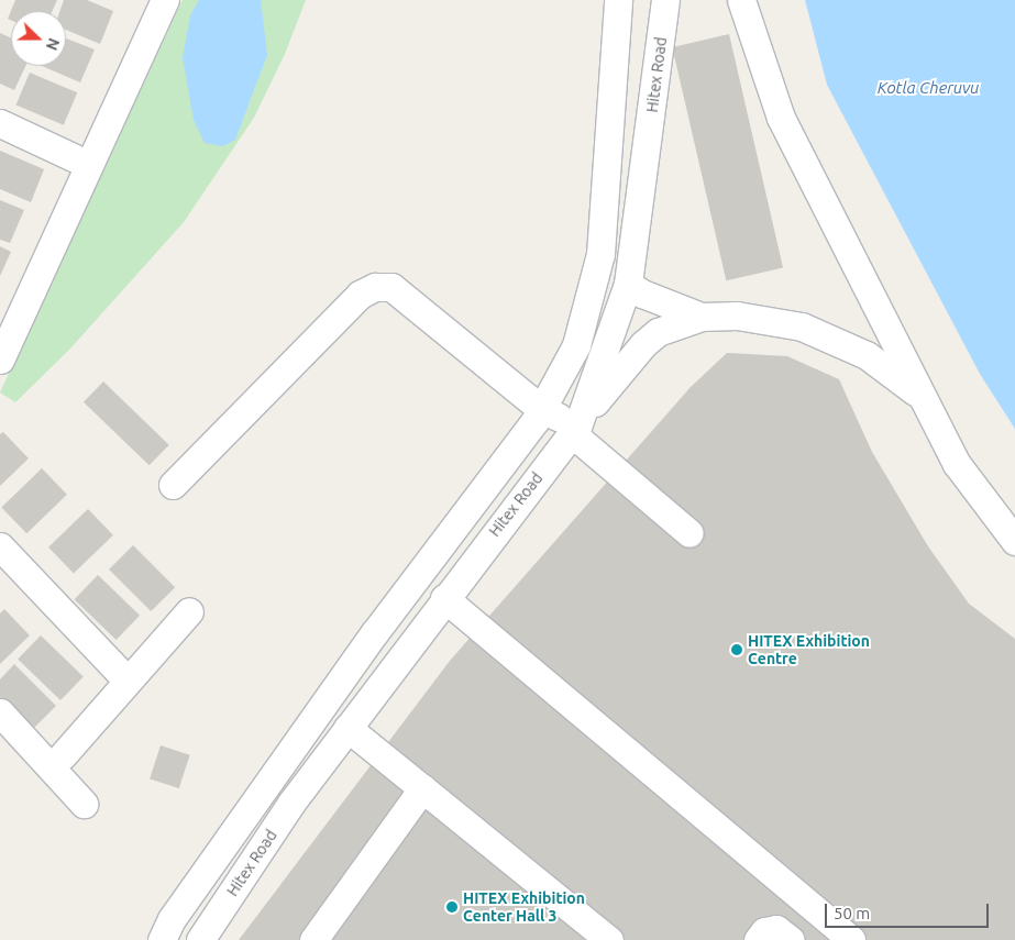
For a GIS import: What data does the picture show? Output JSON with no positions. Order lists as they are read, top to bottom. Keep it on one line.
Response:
{"streets":{"street":["Hitex Road"]},"water":["Kotla Cheruvu"],"places":["HITEX Exhibition Centre","HITEX Exhibition Center Hall 3"],"scale_bar":"50 m","north":"right"}
